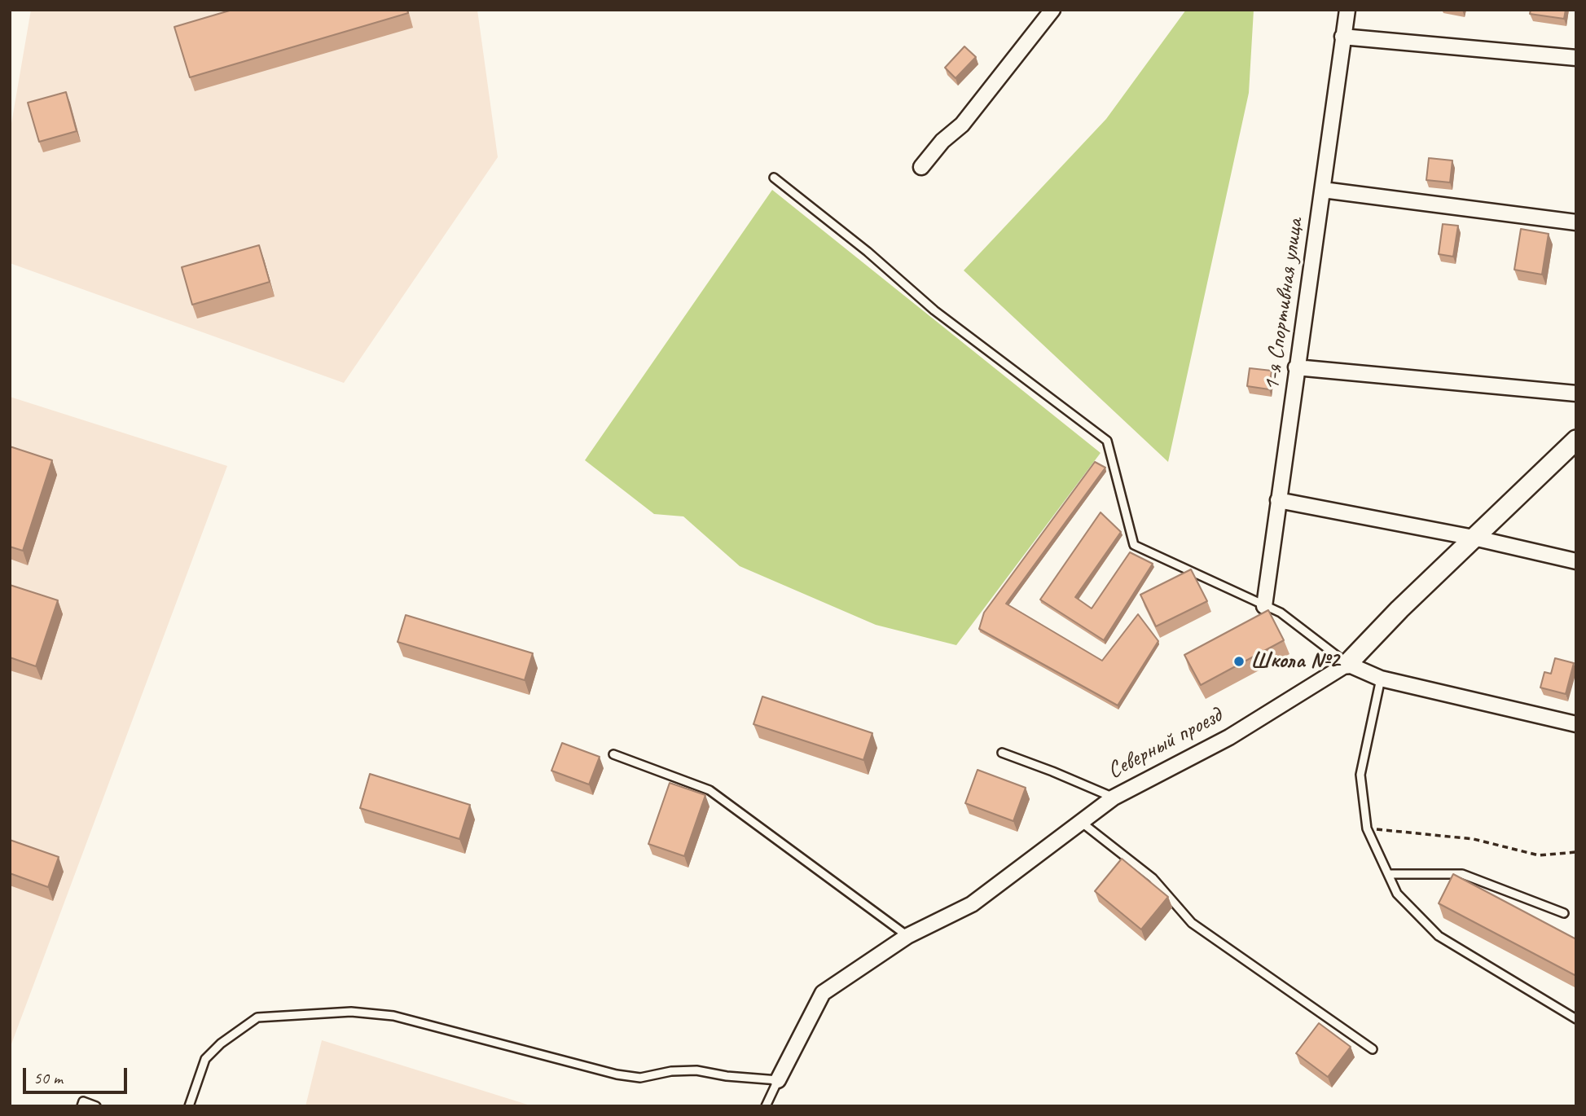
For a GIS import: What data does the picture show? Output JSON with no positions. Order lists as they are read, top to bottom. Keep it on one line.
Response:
{"streets":{"street":["1-я Спортивная улица","Северный проезд"]},"places":["Школа №2"],"scale_bar":"50 m"}
